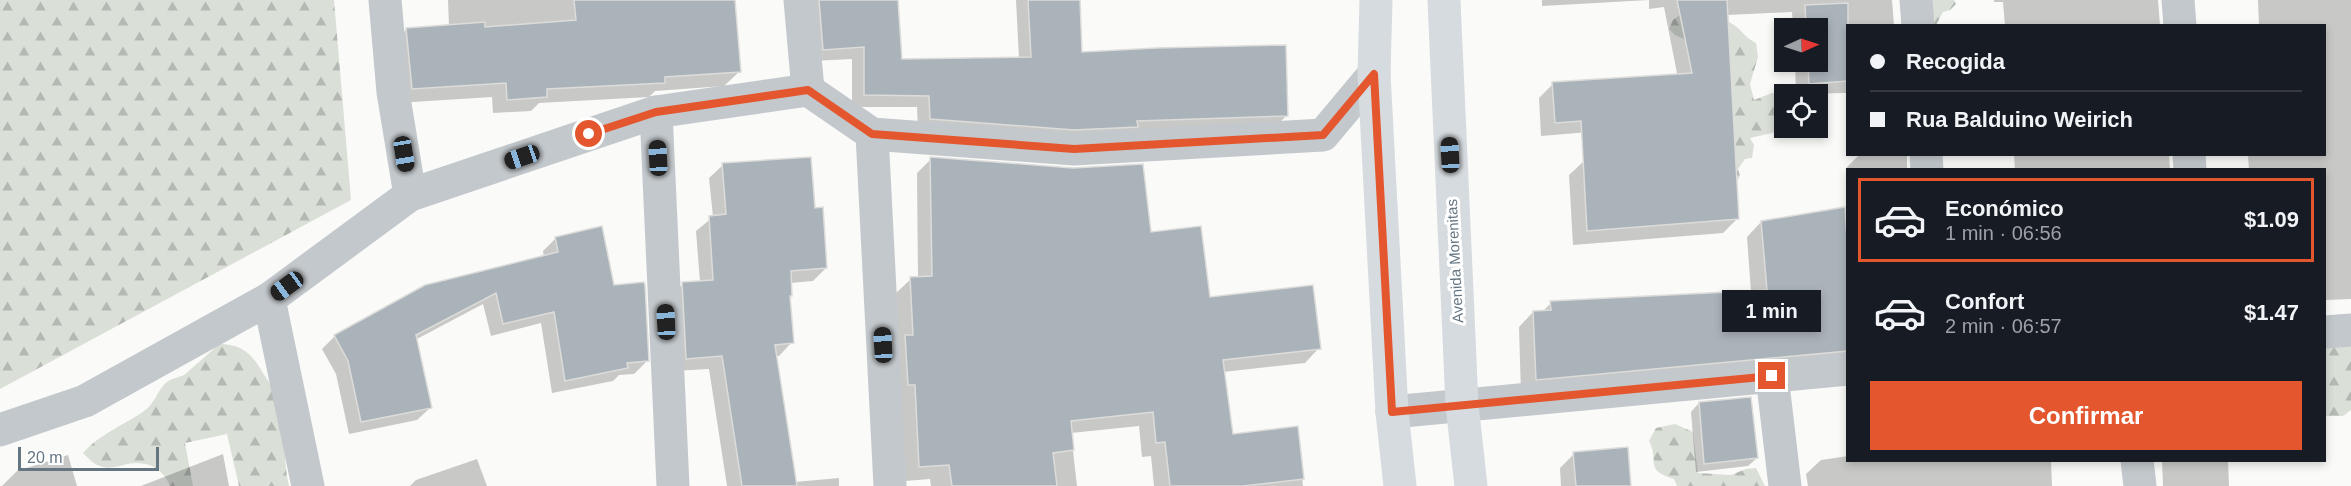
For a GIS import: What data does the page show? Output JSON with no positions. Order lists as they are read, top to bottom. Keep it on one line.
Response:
{"streets":{"main road":["Avenida Morenitas"]},"scale_bar":"20 m","north":"right","page":{"banner":["Recogida","Rua Balduino Weirich"],"list":[{"name":"Económico","note":"1 min · 06:56","value":"$1.09"},{"name":"Confort","note":"2 min · 06:57","value":"$1.47"}],"bubble":"1 min","buttons":"Confirmar","scale":"20 m"}}
